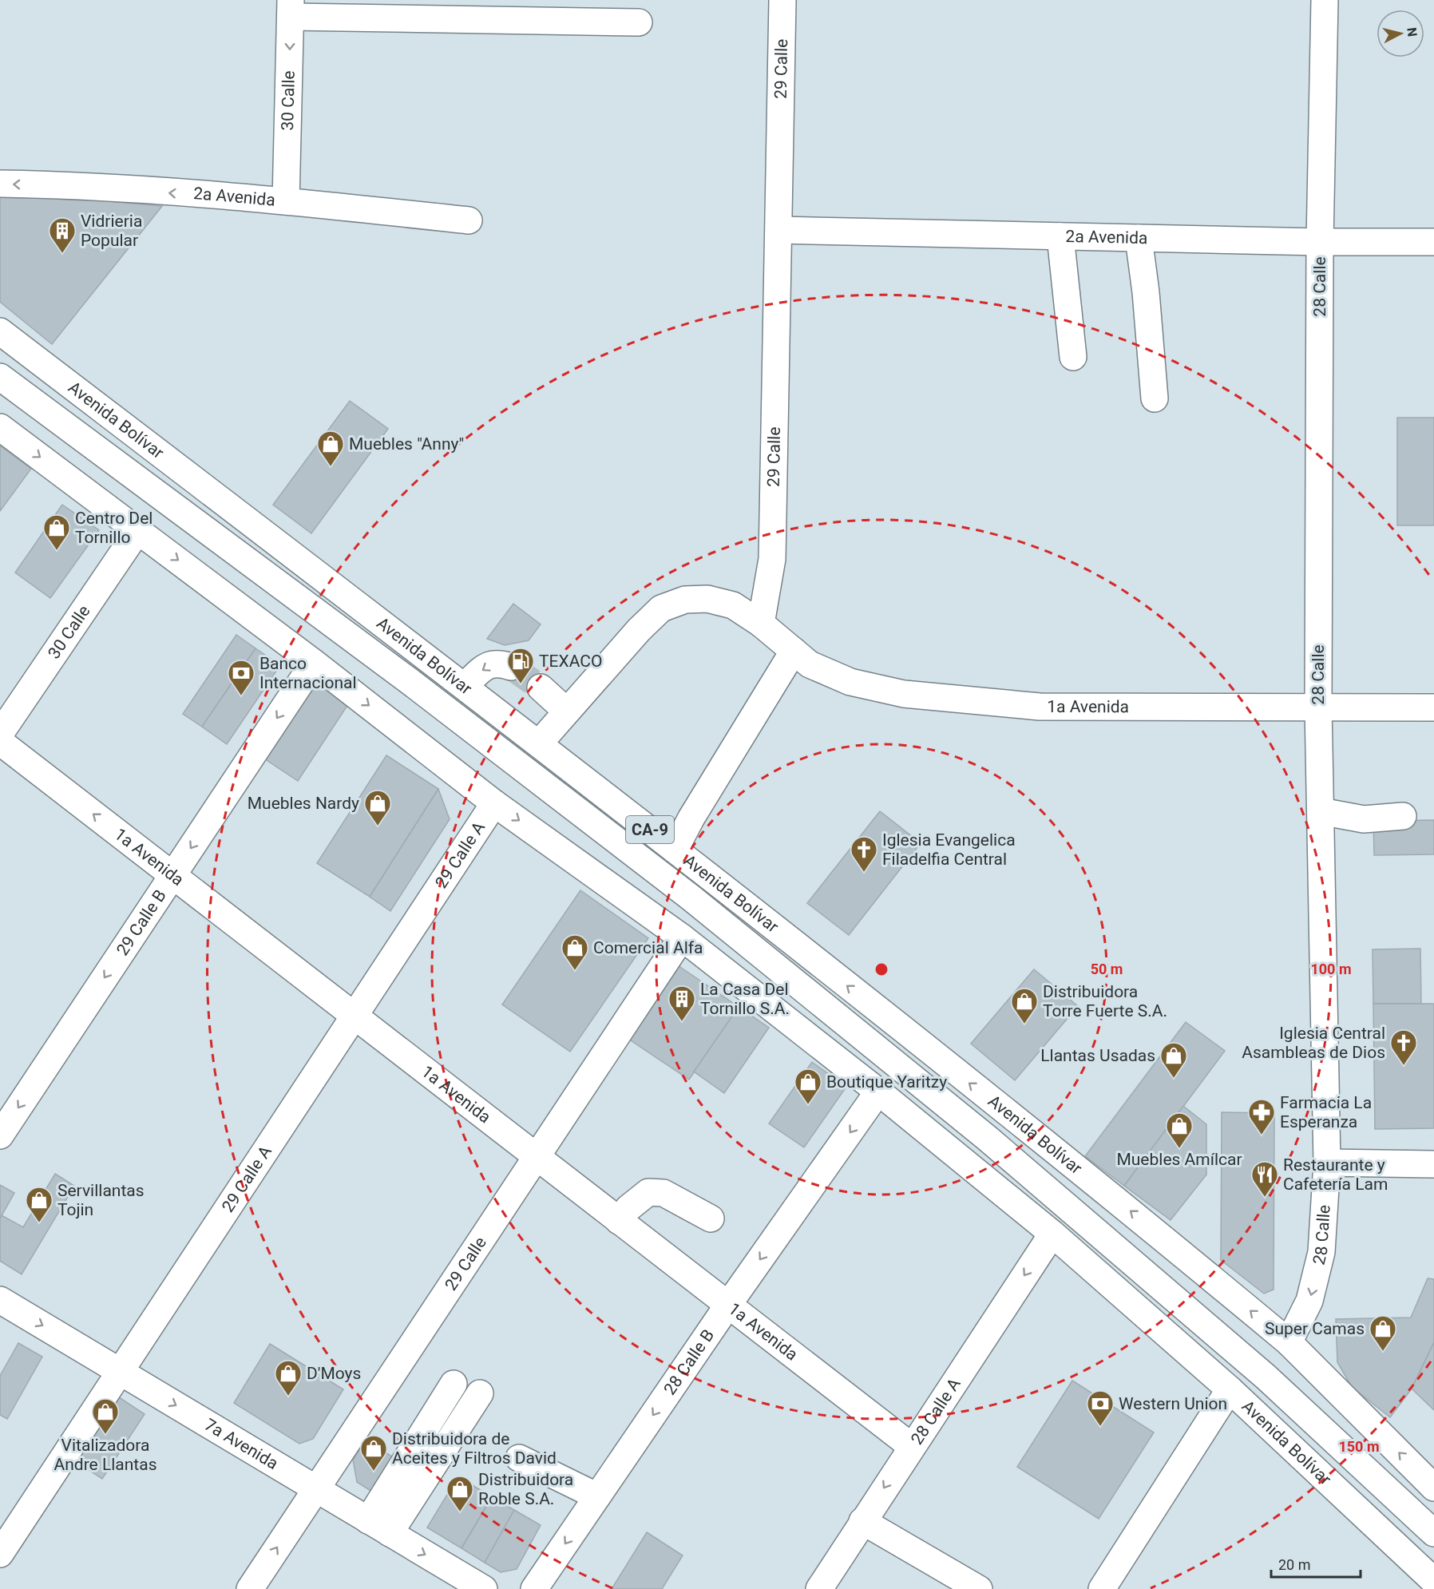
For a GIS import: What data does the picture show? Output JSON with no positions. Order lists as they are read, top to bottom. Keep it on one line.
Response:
{"streets":{"street":["29 Calle","30 Calle","2a Avenida","28 Calle","Avenida Bolívar","1a Avenida","CA-9","29 Calle A","29 Calle B","28 Calle B","28 Calle A","7a Avenida"]},"crossings":[["29 Calle","2a Avenida"],["29 Calle","Avenida Bolívar"],["29 Calle","1a Avenida"],["29 Calle","7a Avenida"],["30 Calle","2a Avenida"],["30 Calle","Avenida Bolívar"],["2a Avenida","28 Calle"],["28 Calle","Avenida Bolívar"],["28 Calle","1a Avenida"],["Avenida Bolívar","29 Calle A"],["Avenida Bolívar","29 Calle B"],["Avenida Bolívar","28 Calle B"],["Avenida Bolívar","28 Calle A"],["1a Avenida","29 Calle A"],["1a Avenida","29 Calle B"],["1a Avenida","28 Calle B"],["1a Avenida","28 Calle A"],["29 Calle A","7a Avenida"]],"one_way":["30 Calle","29 Calle B","7a Avenida"],"places":{"building":["Vidrieria Popular","La Casa Del Tornillo S.A."],"shop":["Muebles \"Anny\"","Centro Del Tornillo","Muebles Nardy","Comercial Alfa","Distribuidora Torre Fuerte S.A.","Llantas Usadas","Boutique Yaritzy","Muebles Amílcar","Servillantas Tojin","Super Camas","D'Moys","Vitalizadora Andre Llantas","Distribuidora de Aceites y Filtros David","Distribuidora Roble S.A."],"fuel station":["TEXACO"],"bank":["Banco Internacional","Western Union"],"church":["Iglesia Evangelica Filadelfia Central","Iglesia Central Asambleas de Dios"],"pharmacy":["Farmacia La Esperanza"],"restaurant":["Restaurante y Cafetería Lam"]},"scale_bar":"20 m","north":"right","rings":["50 m","100 m","150 m"]}
